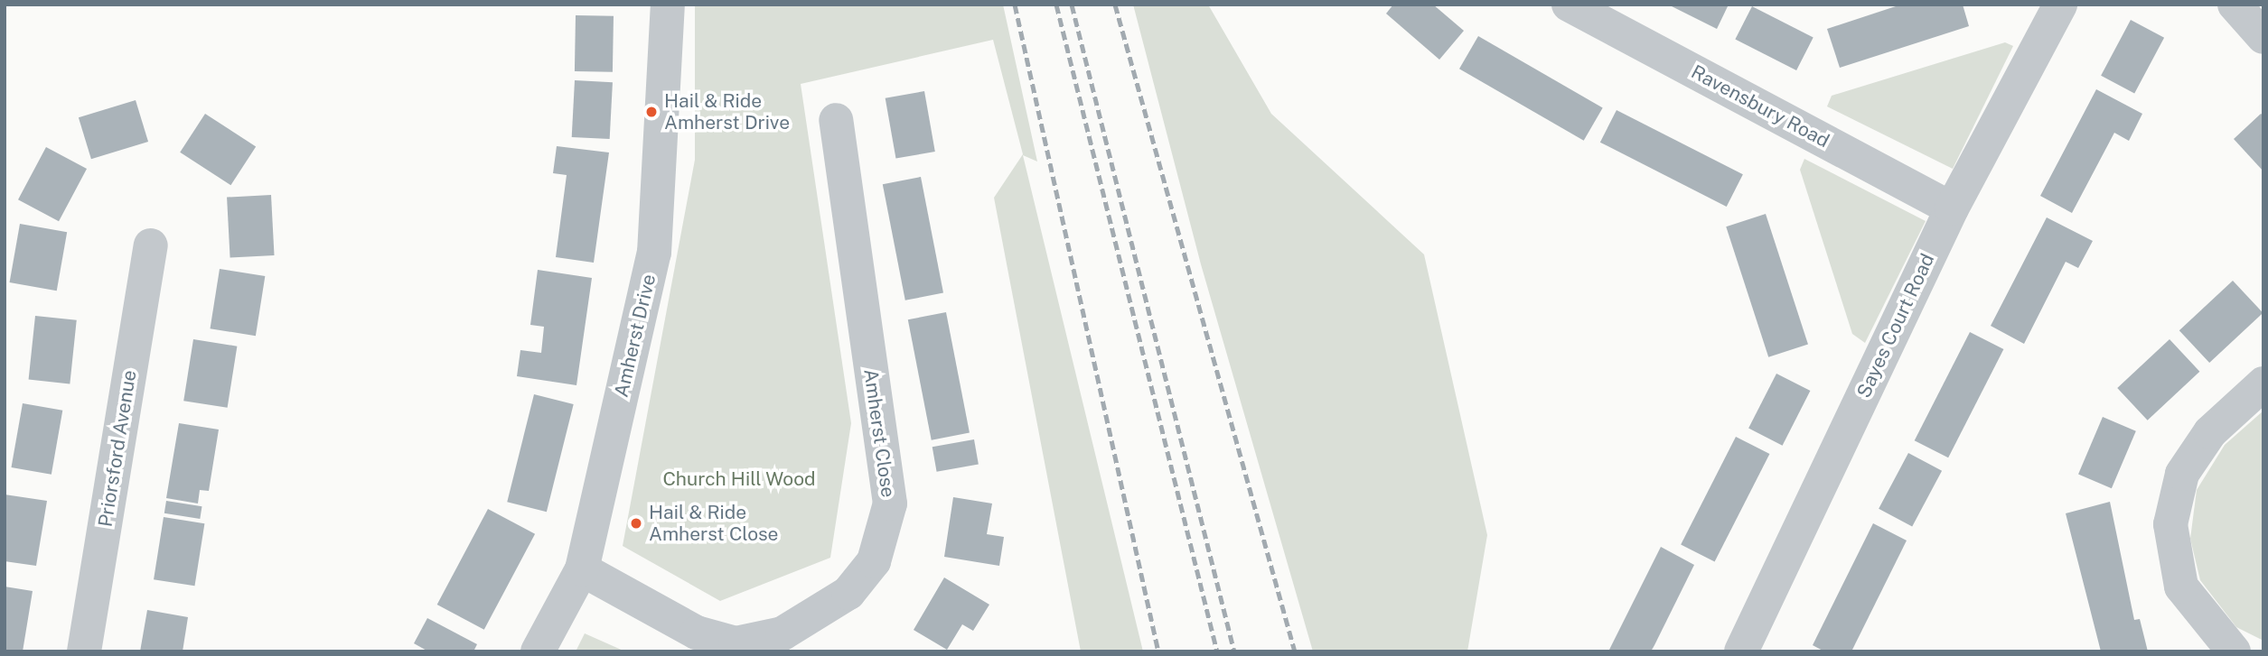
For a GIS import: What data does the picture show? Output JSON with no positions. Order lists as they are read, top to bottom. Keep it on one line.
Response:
{"streets":{"street":["Ravensbury Road","Sayes Court Road","Amherst Drive","Amherst Close","Priorsford Avenue"]},"crossings":[["Ravensbury Road","Sayes Court Road"],["Amherst Drive","Amherst Close"]],"parks":["Church Hill Wood"],"places":["Hail & Ride Amherst Drive","Hail & Ride Amherst Close"]}
